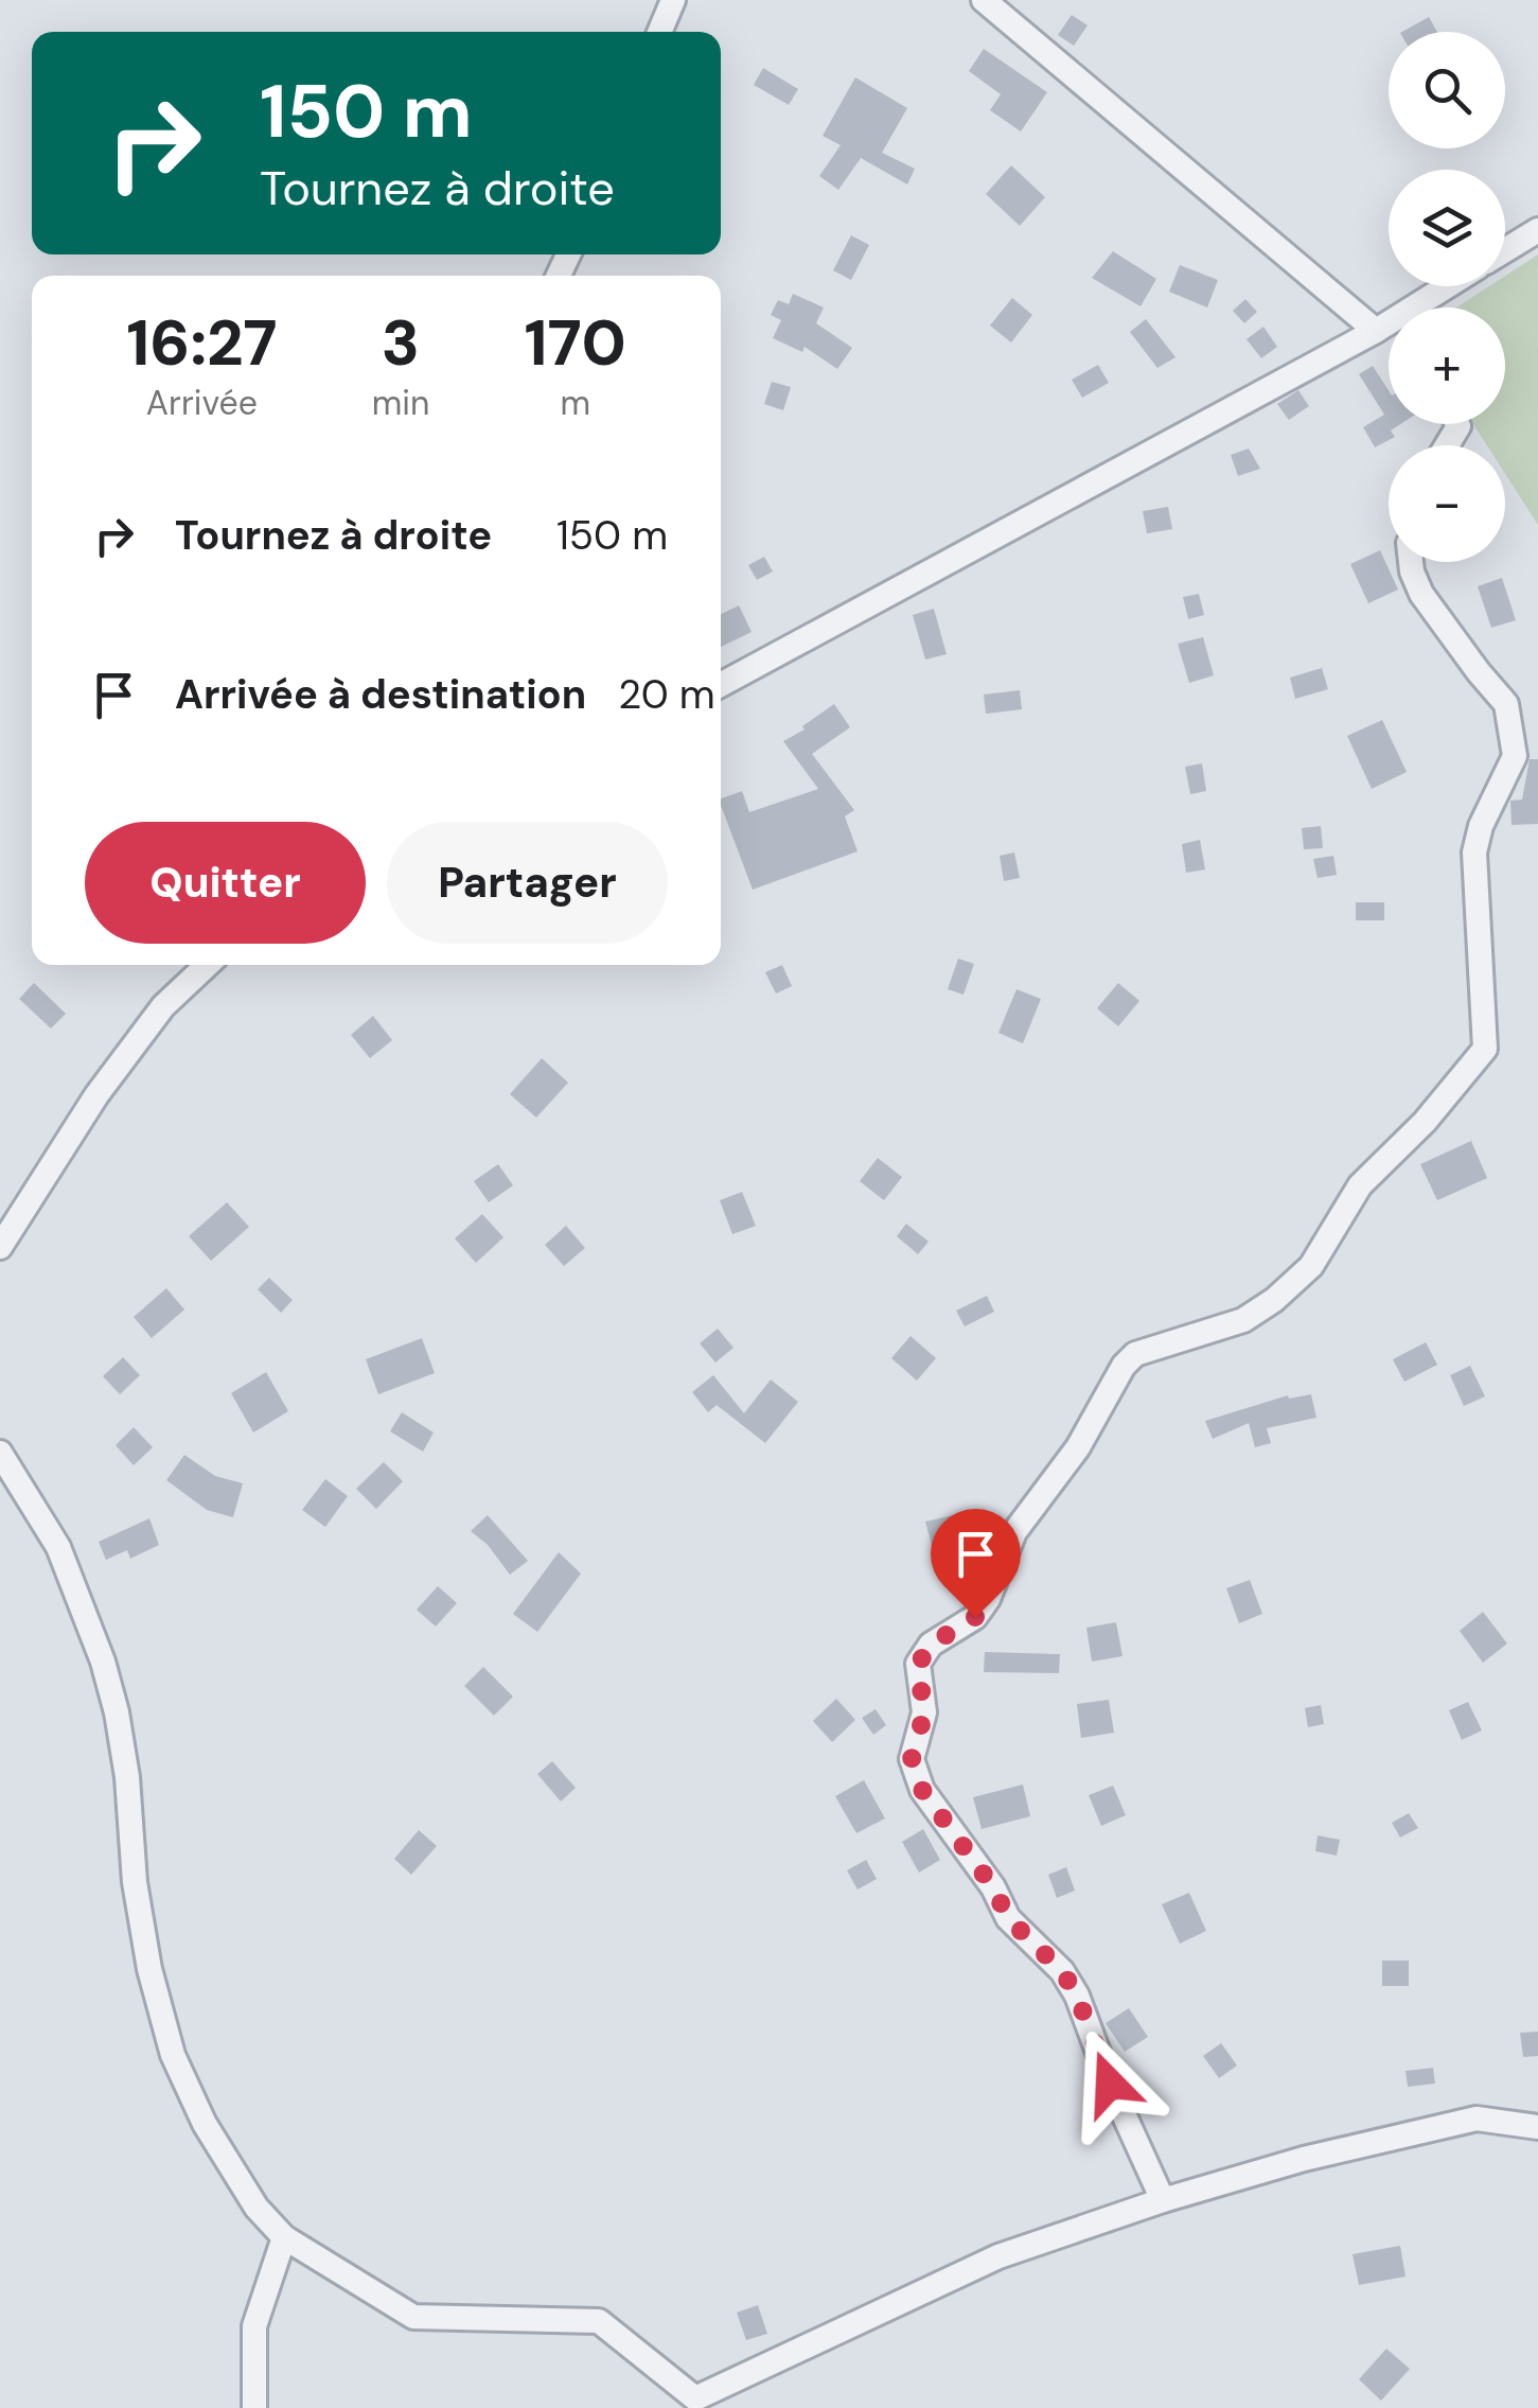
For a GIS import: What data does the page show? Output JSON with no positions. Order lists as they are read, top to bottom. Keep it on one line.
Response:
{"page":{"map_buttons":["+","−"],"turn":["150 m","Tournez à droite"],"eta":["16:27","Arrivée","3","min","170","m"],"list":[{"name":"Tournez à droite","value":"150 m"},{"name":"Arrivée à destination","value":"20 m"}],"buttons":["Quitter","Partager"]}}
